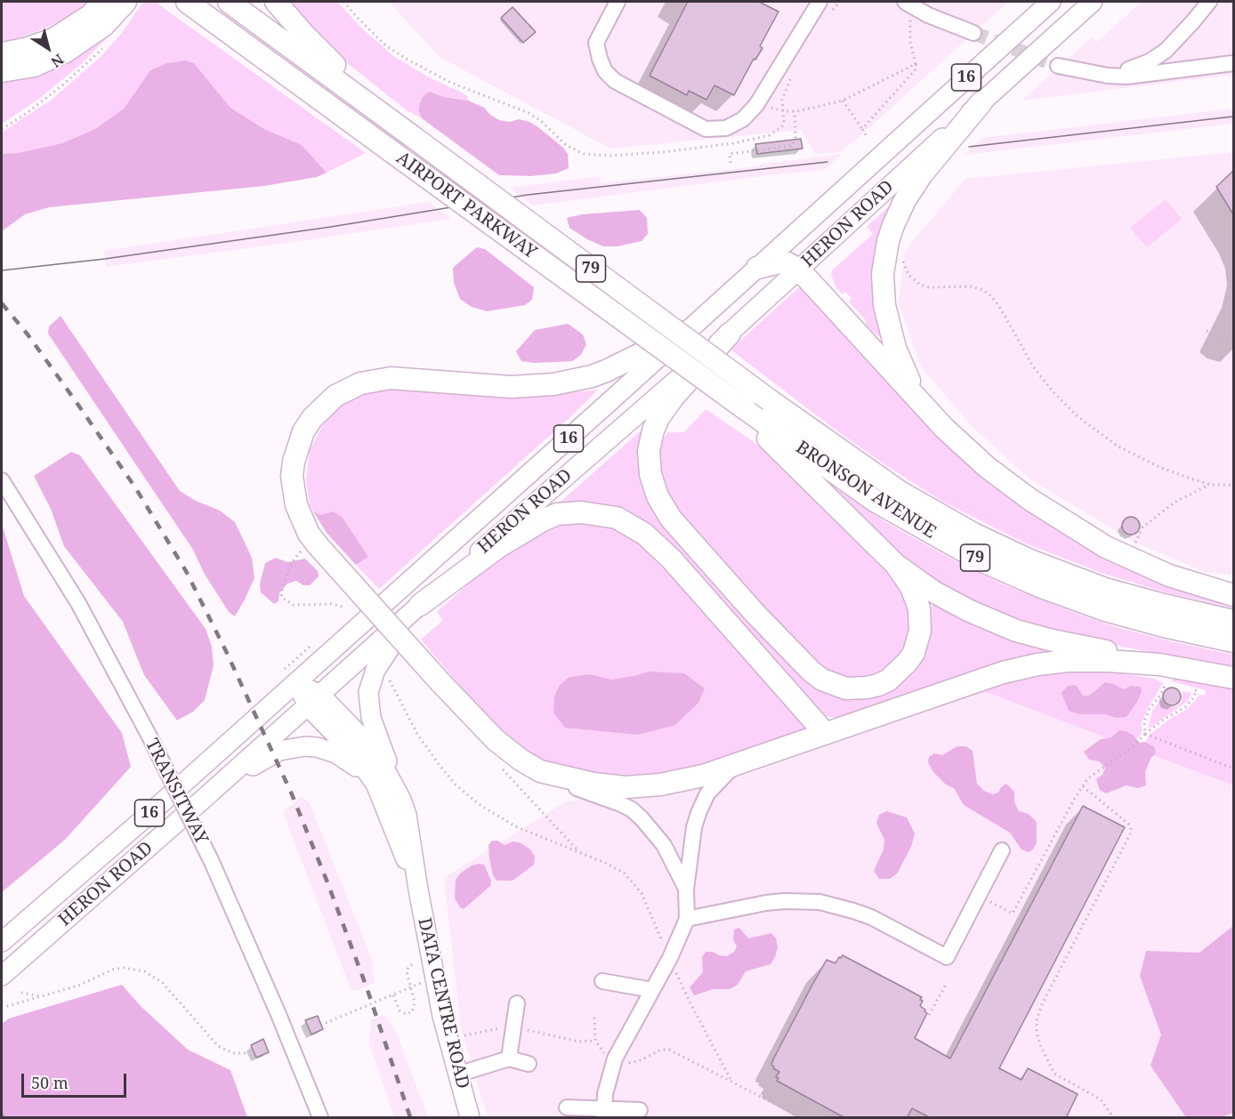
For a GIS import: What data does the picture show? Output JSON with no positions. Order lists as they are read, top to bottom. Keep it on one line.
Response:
{"streets":{"highway":["AIRPORT PARKWAY","79","BRONSON AVENUE"],"main road":["16","HERON ROAD","DATA CENTRE ROAD"],"street":["TRANSITWAY"]},"crossings":[["AIRPORT PARKWAY","BRONSON AVENUE"],["HERON ROAD","DATA CENTRE ROAD"]],"scale_bar":"50 m","north":"bottom right"}
